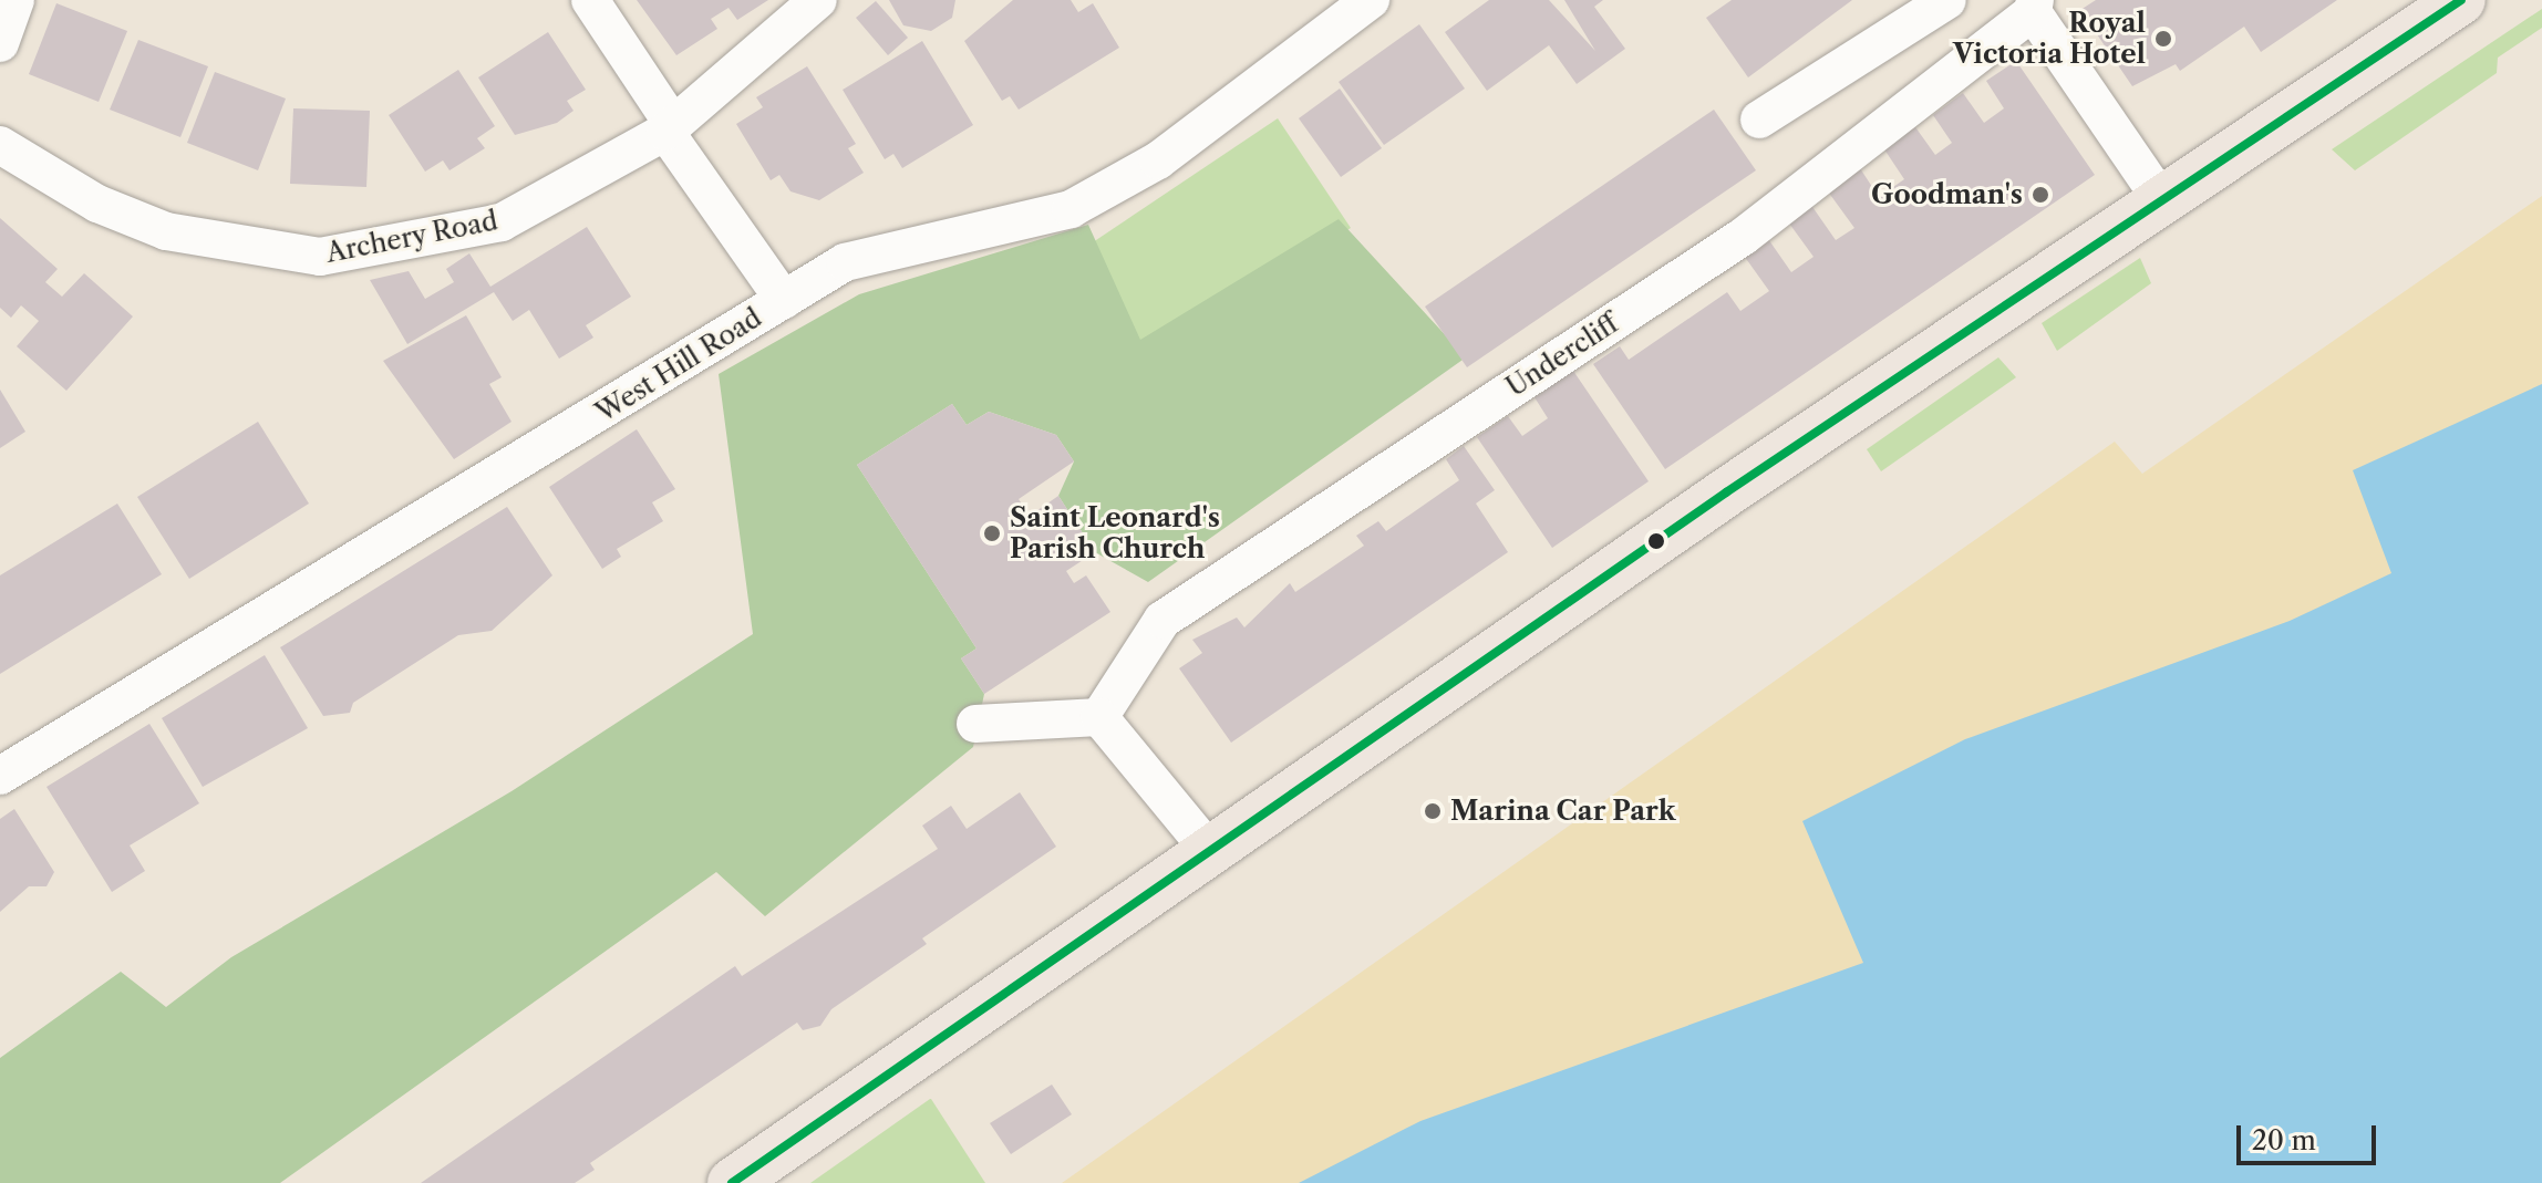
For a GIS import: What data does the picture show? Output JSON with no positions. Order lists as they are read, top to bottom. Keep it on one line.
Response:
{"streets":{"street":["Archery Road","Undercliff","West Hill Road"]},"places":["Royal Victoria Hotel","Goodman's","Saint Leonard's Parish Church","Marina Car Park"],"scale_bar":"20 m"}
